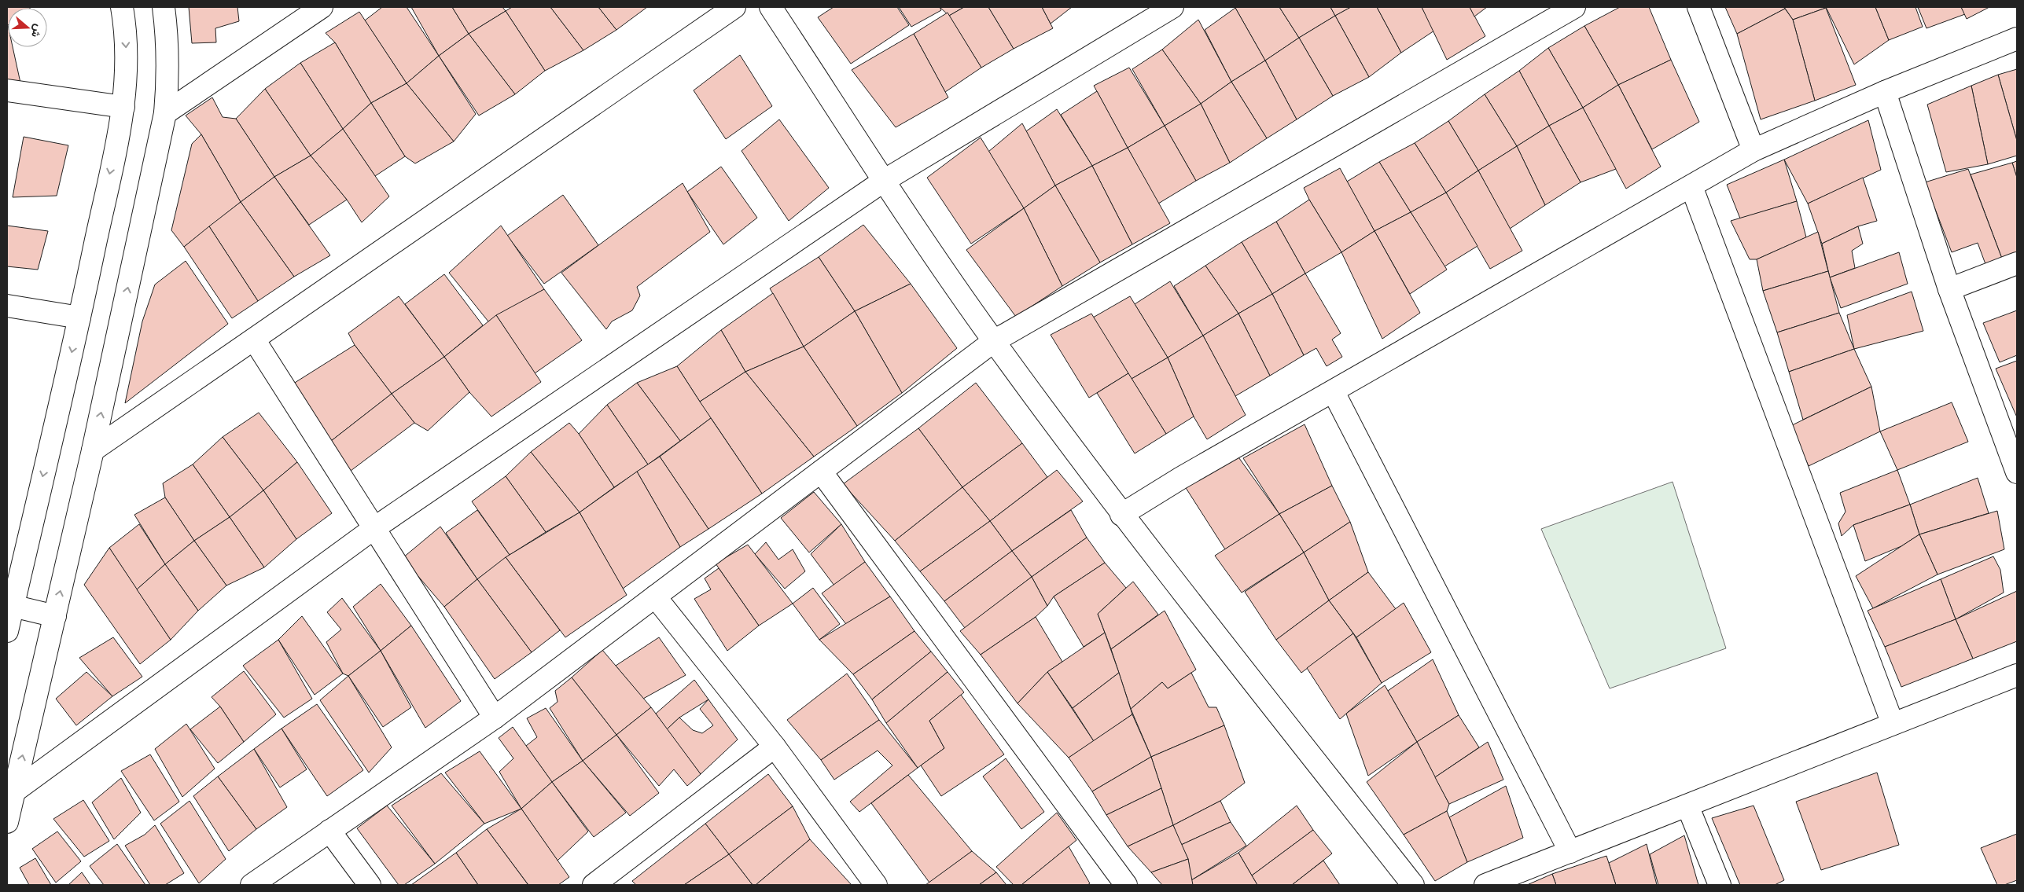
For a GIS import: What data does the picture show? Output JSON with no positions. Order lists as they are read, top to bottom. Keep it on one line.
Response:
{"north":"right"}
